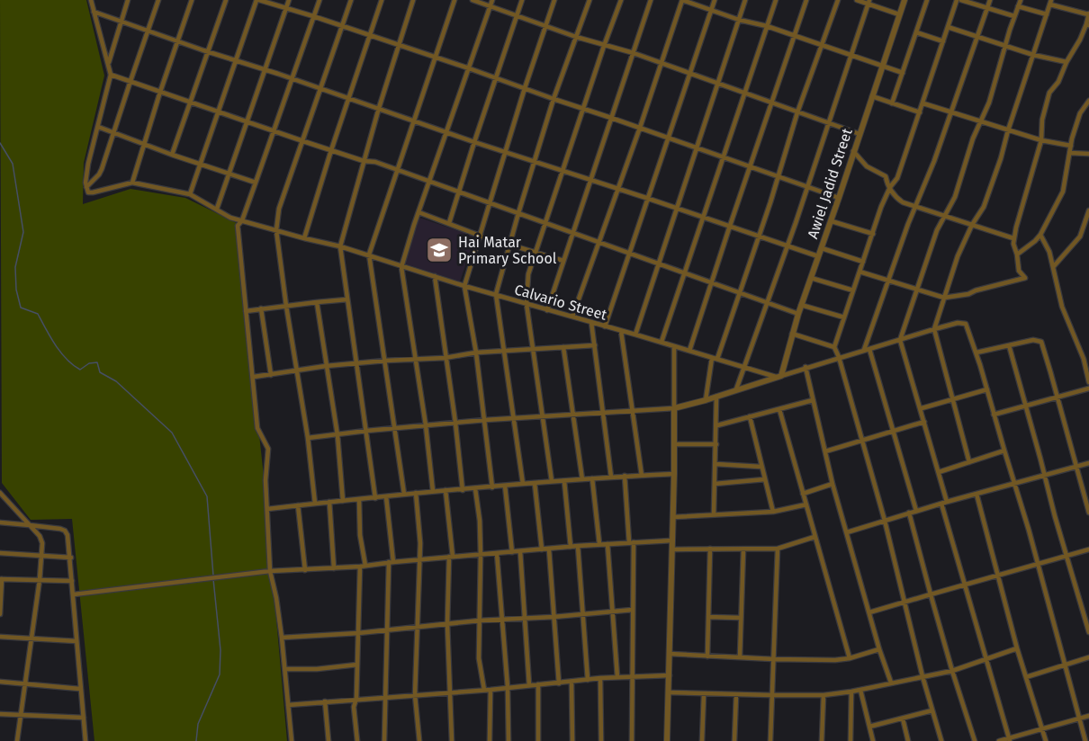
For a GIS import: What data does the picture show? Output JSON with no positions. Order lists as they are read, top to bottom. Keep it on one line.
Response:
{"streets":{"street":["Awiel Jadid Street","Calvario Street"]},"crossings":[["Awiel Jadid Street","Calvario Street"]],"places":{"school or university":["Hai Matar Primary School"]}}
